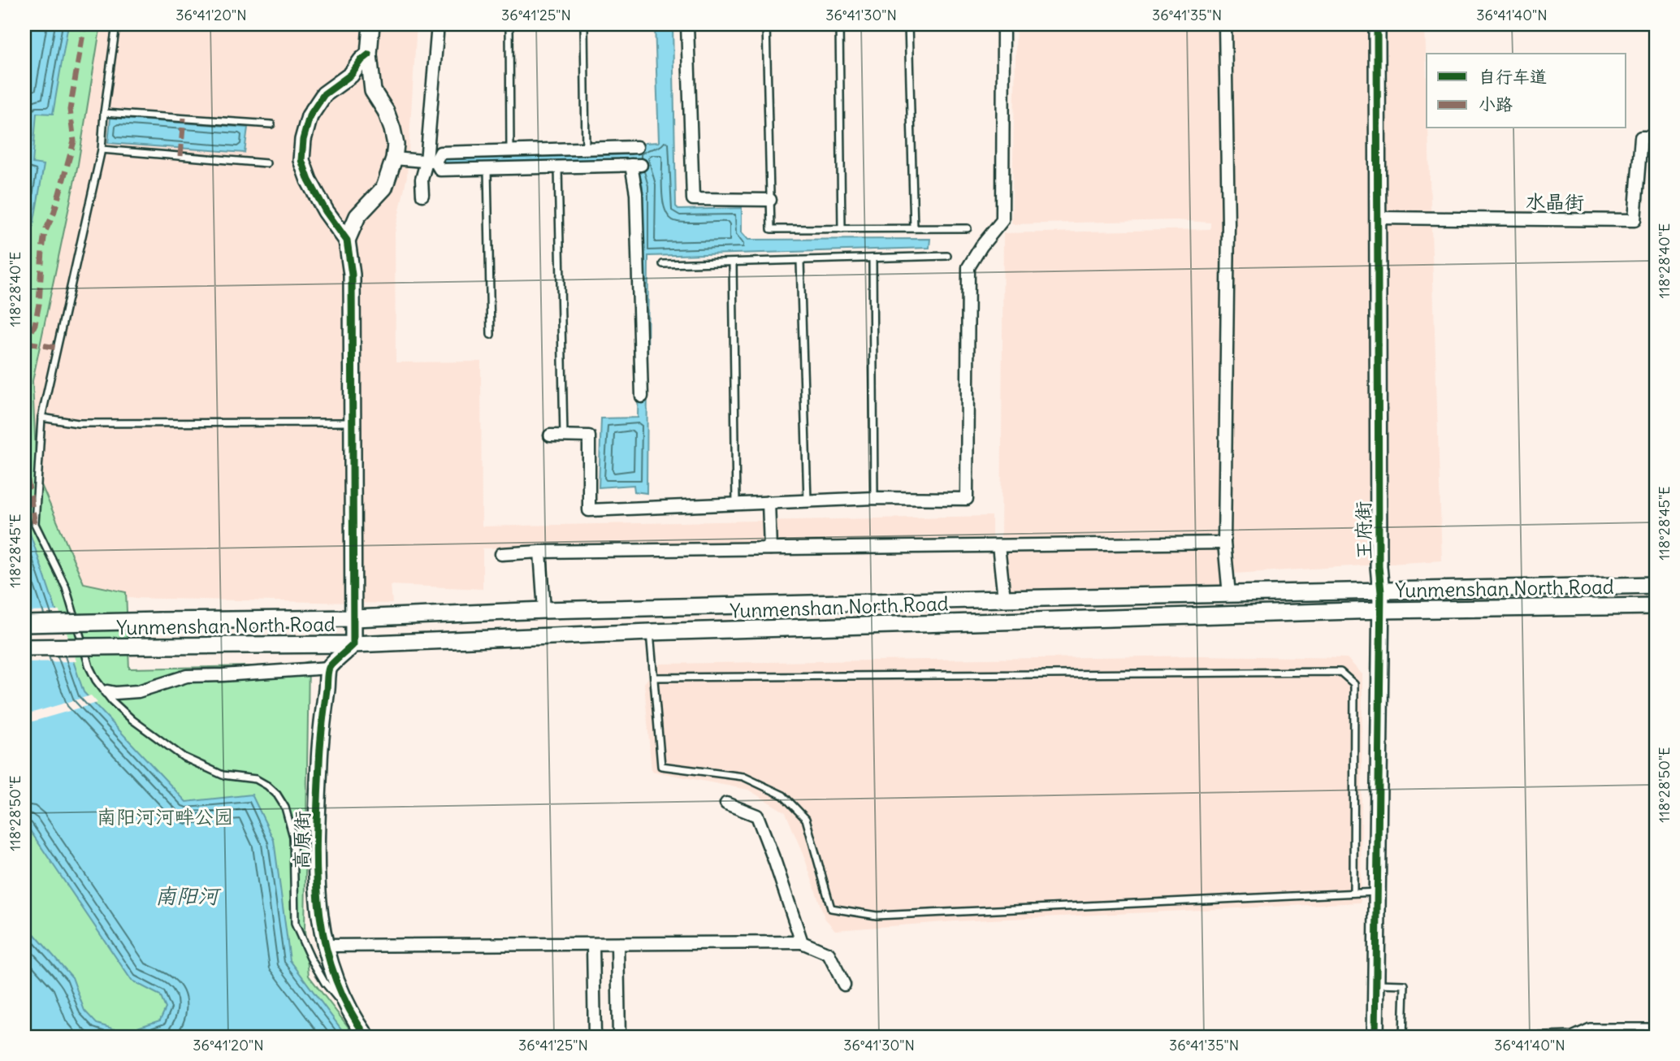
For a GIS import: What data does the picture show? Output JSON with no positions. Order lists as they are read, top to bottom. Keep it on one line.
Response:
{"streets":{"main road":["王府街","Yunmenshan North Road","高原街"],"street":["水晶街"]},"crossings":[["水晶街","王府街"],["王府街","Yunmenshan North Road"]],"water":["南阳河"],"parks":["南阳河河畔公园"],"legend":["自行车道","小路"],"coordinates":["36°41'20\"N","36°41'25\"N","36°41'30\"N","36°41'35\"N","36°41'40\"N","118°28'40\"E","118°28'45\"E","118°28'50\"E"]}
